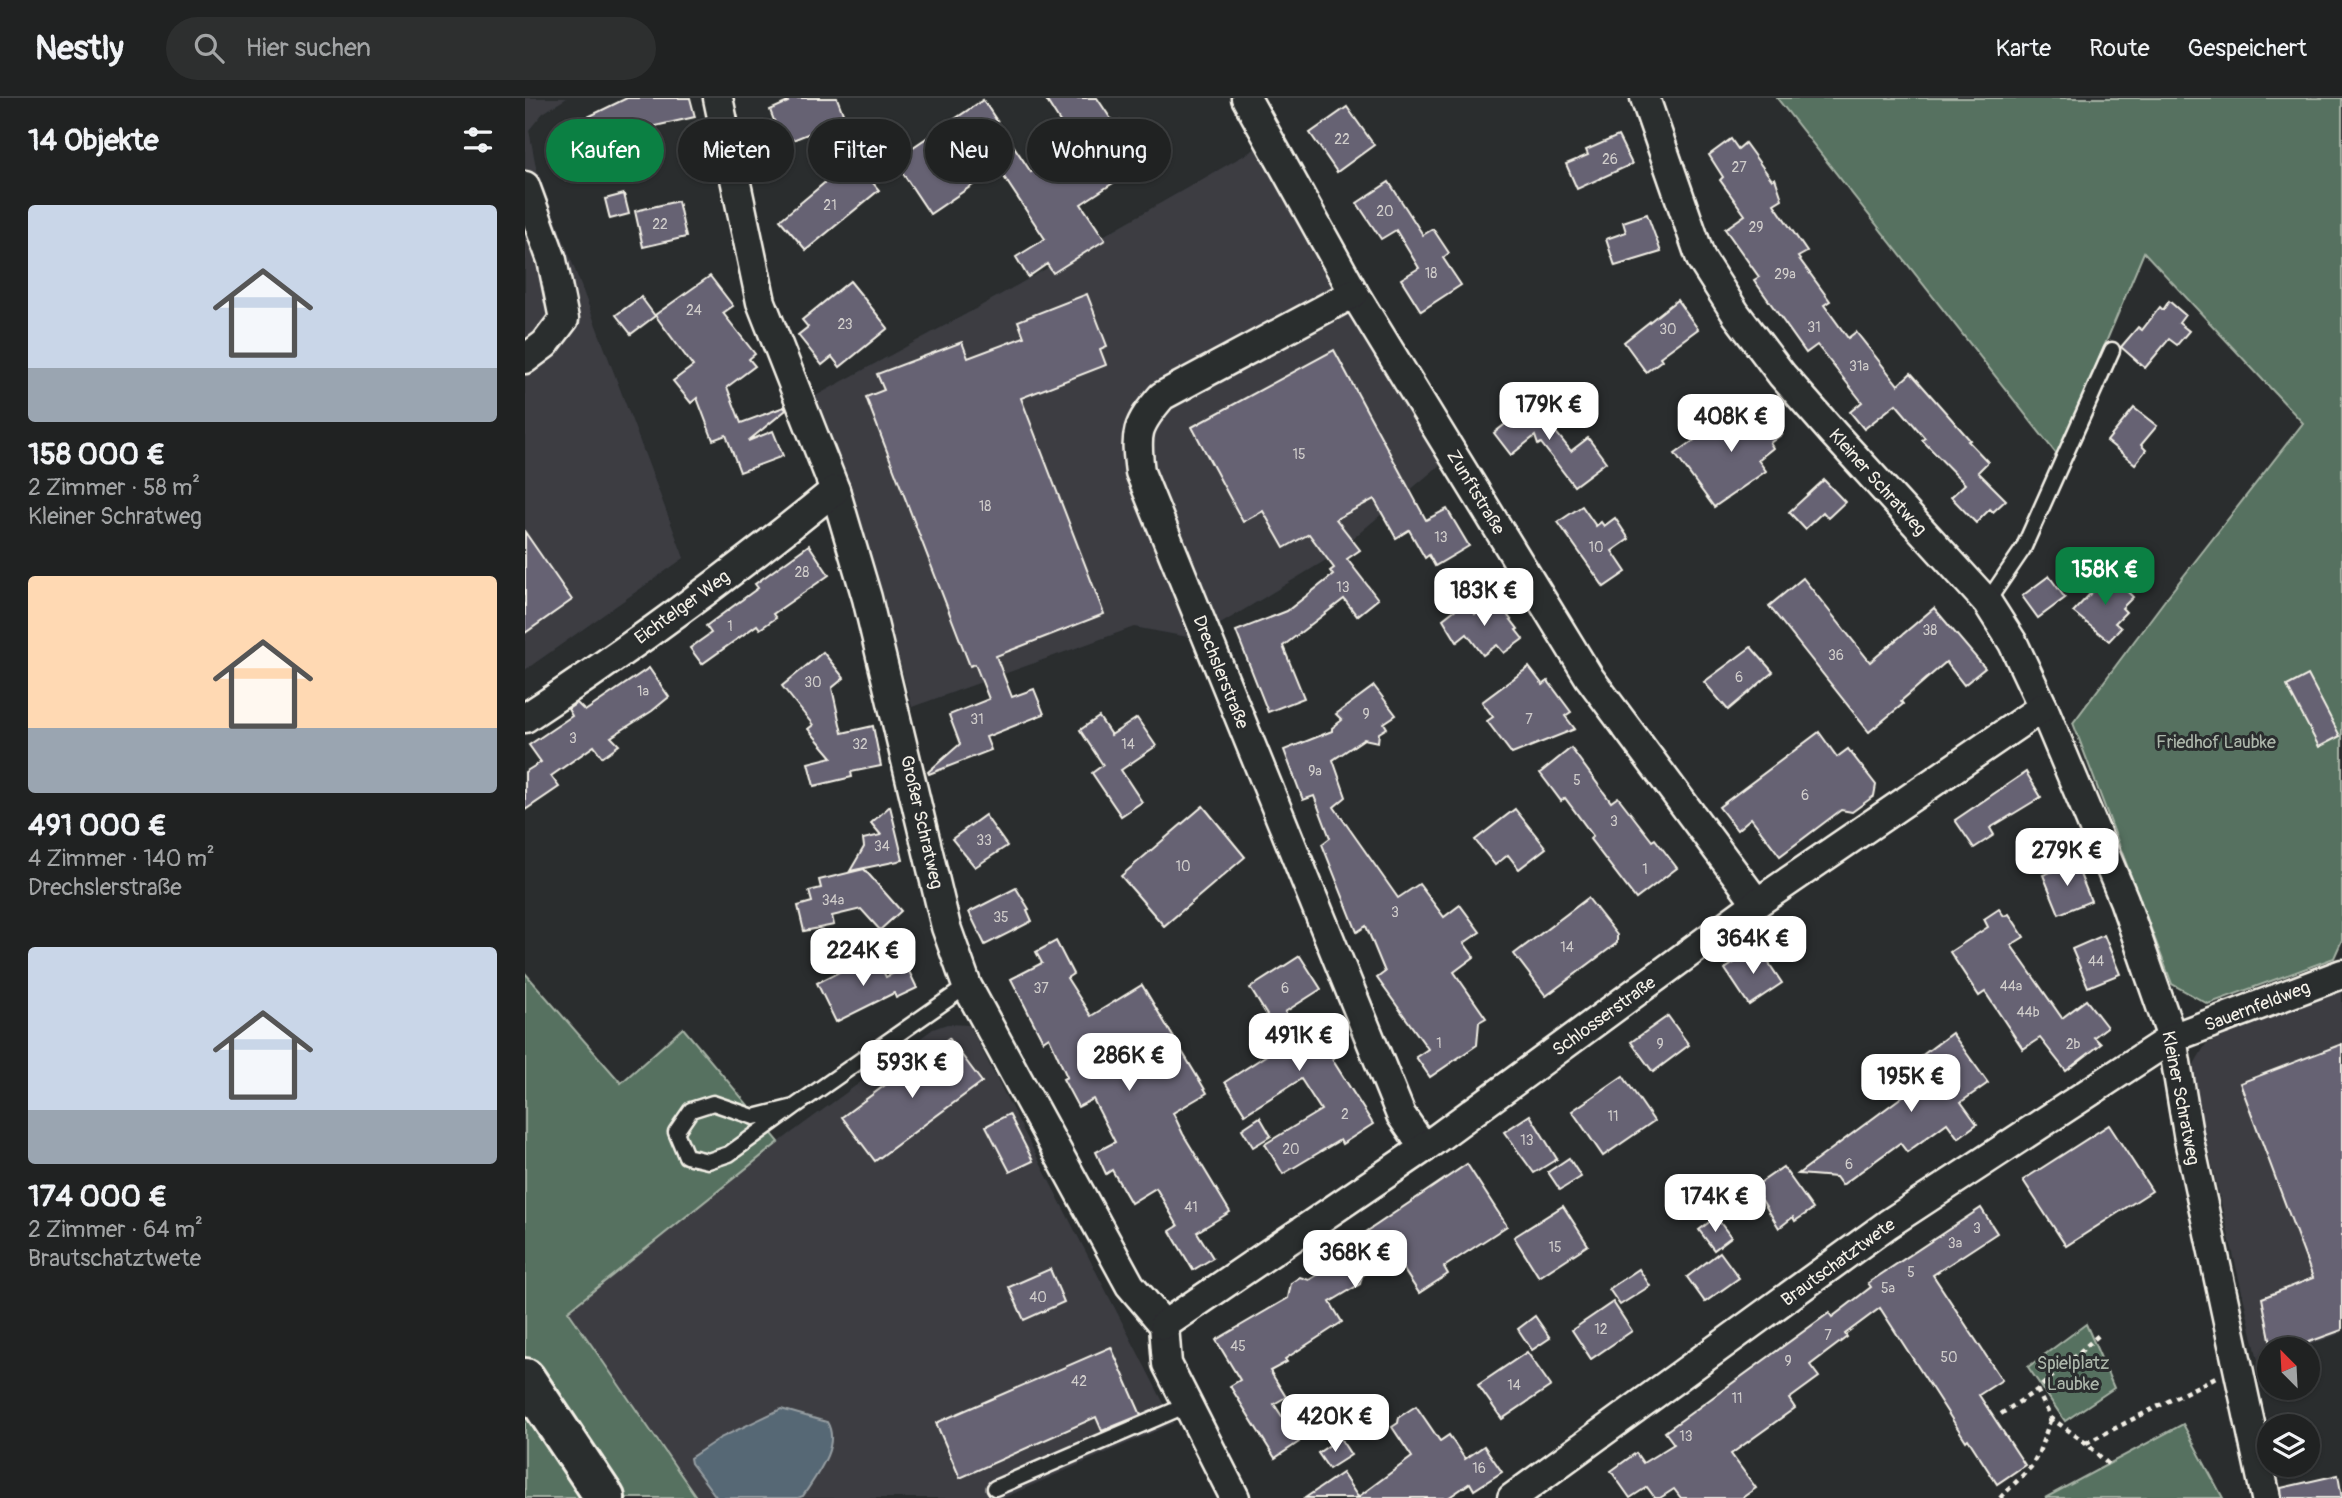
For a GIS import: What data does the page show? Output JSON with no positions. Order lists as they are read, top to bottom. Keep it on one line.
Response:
{"streets":{"street":["Kleiner Schratweg","Zunftstraße","Eichtelger Weg","Drechslerstraße","Großer Schratweg","Sauernfeldweg","Schlosserstraße","Brautschatztwete"]},"crossings":[["Kleiner Schratweg","Sauernfeldweg"],["Kleiner Schratweg","Schlosserstraße"],["Kleiner Schratweg","Brautschatztwete"],["Zunftstraße","Drechslerstraße"],["Zunftstraße","Schlosserstraße"],["Eichtelger Weg","Großer Schratweg"],["Drechslerstraße","Schlosserstraße"],["Großer Schratweg","Schlosserstraße"],["Sauernfeldweg","Brautschatztwete"]],"parks":["Friedhof Laubke","Spielplatz Laubke"],"house_numbers":["22","26","27","21","20","22","29","18","29a","24","23","31","30","31a","15","18","13","10","28","13","1","38","36","6","30","1a","9","31","7","3","32","14","9a","5","6","3","33","34","10","1","34a","3","35","14","44","44a","37","6","44b","1","9","2b","2","11","13","20","6","41","3","3a","15","5","5a","40","12","7","45","50","9","42","14","11","13","16"],"north":"top left","page":{"header":"Nestly","search":"Hier suchen","nav":["Karte","Route","Gespeichert"],"heading":"14 Objekte","chip":["Kaufen","Mieten","Filter","Neu","Wohnung"],"list":[{"name":"158 000 €","note":"2 Zimmer · 58 m² · Kleiner Schratweg"},{"name":"491 000 €","note":"4 Zimmer · 140 m² · Drechslerstraße"},{"name":"174 000 €","note":"2 Zimmer · 64 m² · Brautschatztwete"}],"price":["179K €","408K €","158K €","183K €","279K €","364K €","224K €","491K €","286K €","593K €","195K €","174K €","368K €","420K €"]}}
